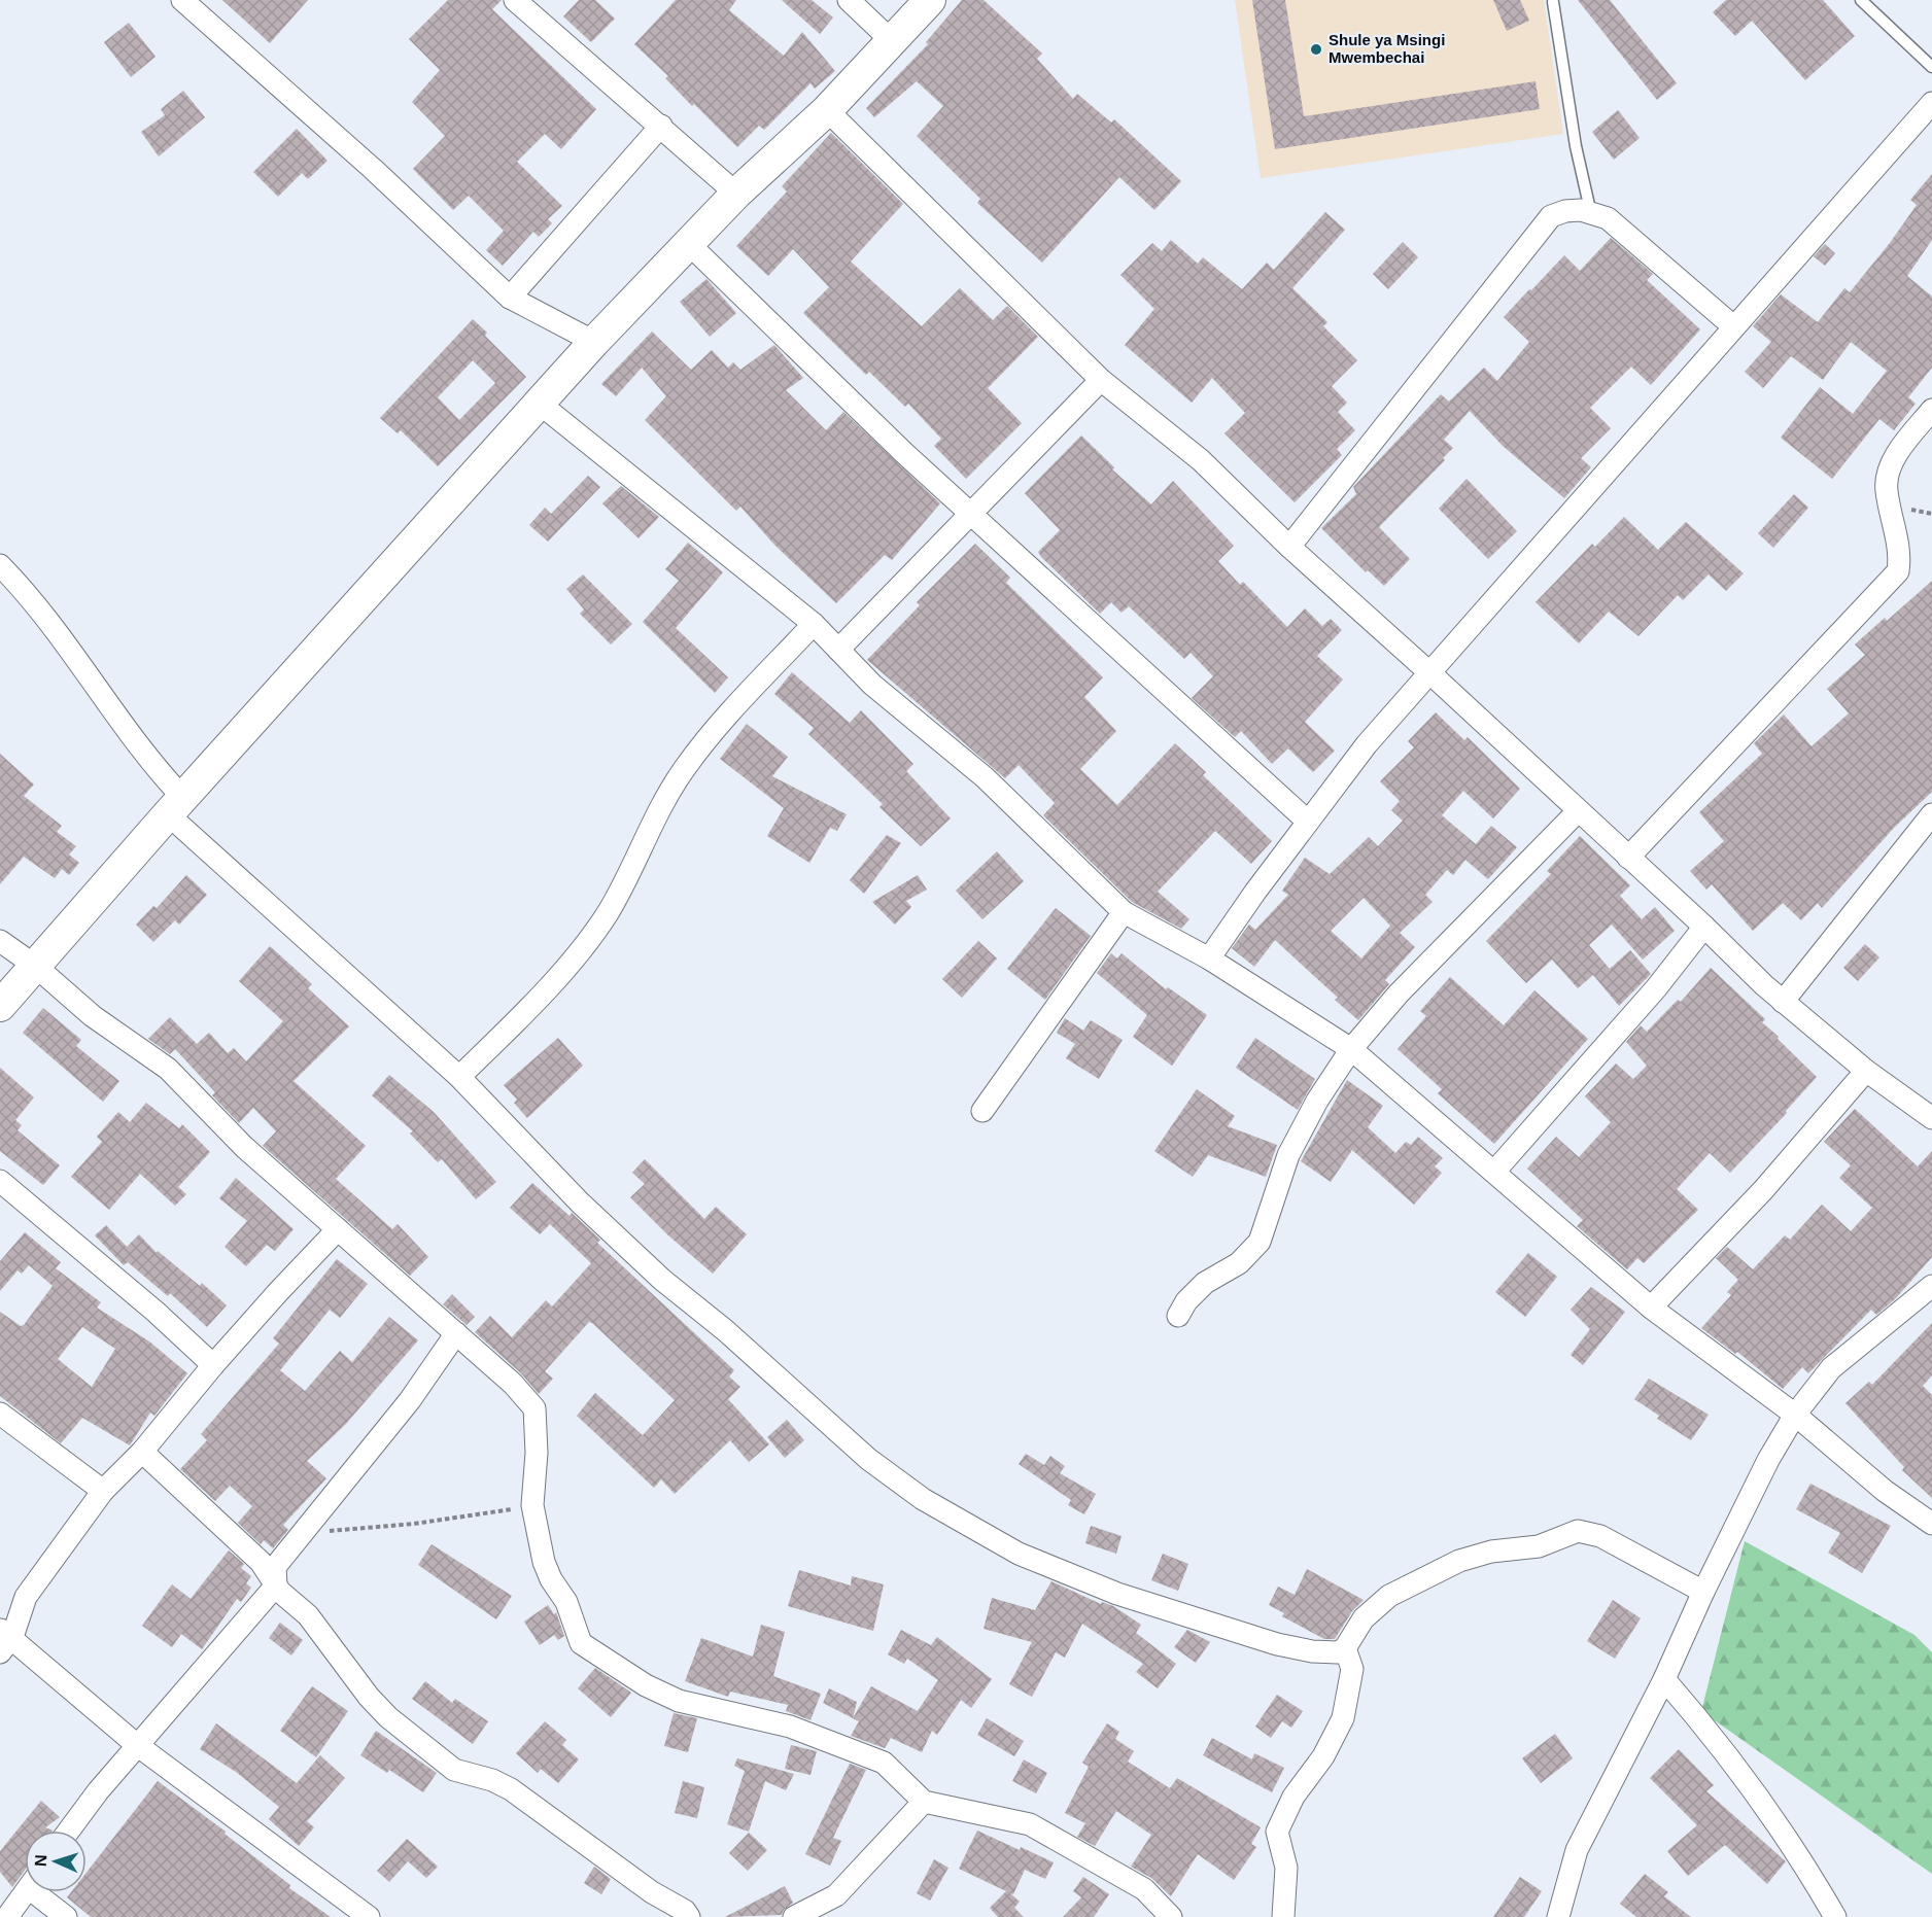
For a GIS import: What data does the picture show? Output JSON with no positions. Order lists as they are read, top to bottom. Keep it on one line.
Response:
{"places":["Shule ya Msingi Mwembechai"],"north":"left"}
